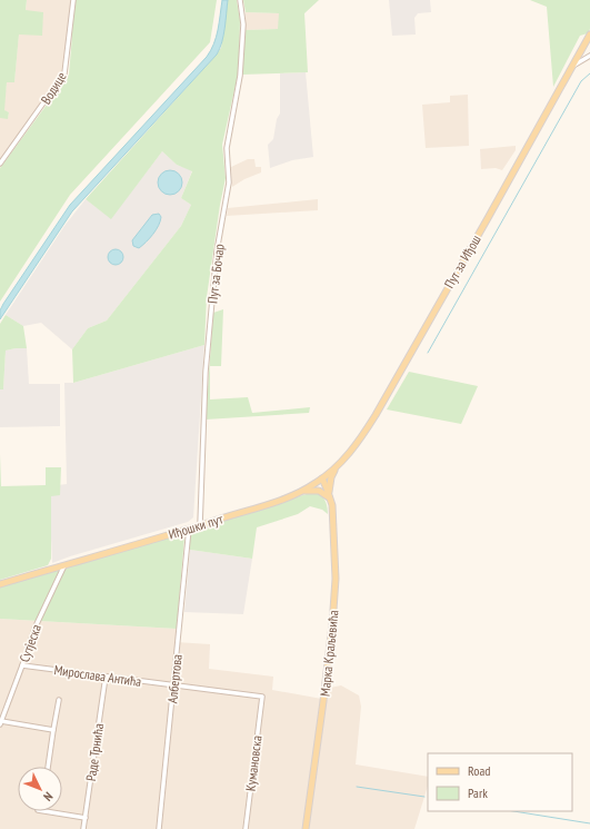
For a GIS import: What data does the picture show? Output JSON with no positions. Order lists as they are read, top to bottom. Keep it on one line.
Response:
{"streets":{"main road":["Пут за Иђош","Иђошки пут","Марка Краљевића"],"street":["Водице","Пут за Бочар","Сутјеска","Мирослава Антића","Албертова","Раде Трнића","Кумановска"]},"crossings":[["Пут за Иђош","Иђошки пут"],["Пут за Иђош","Марка Краљевића"],["Пут за Бочар","Иђошки пут"],["Иђошки пут","Сутјеска"],["Иђошки пут","Марка Краљевића"],["Иђошки пут","Албертова"],["Сутјеска","Мирослава Антића"],["Мирослава Антића","Албертова"],["Мирослава Антића","Раде Трнића"],["Мирослава Антића","Кумановска"]],"legend":["Road","Park"],"north":"bottom right"}
